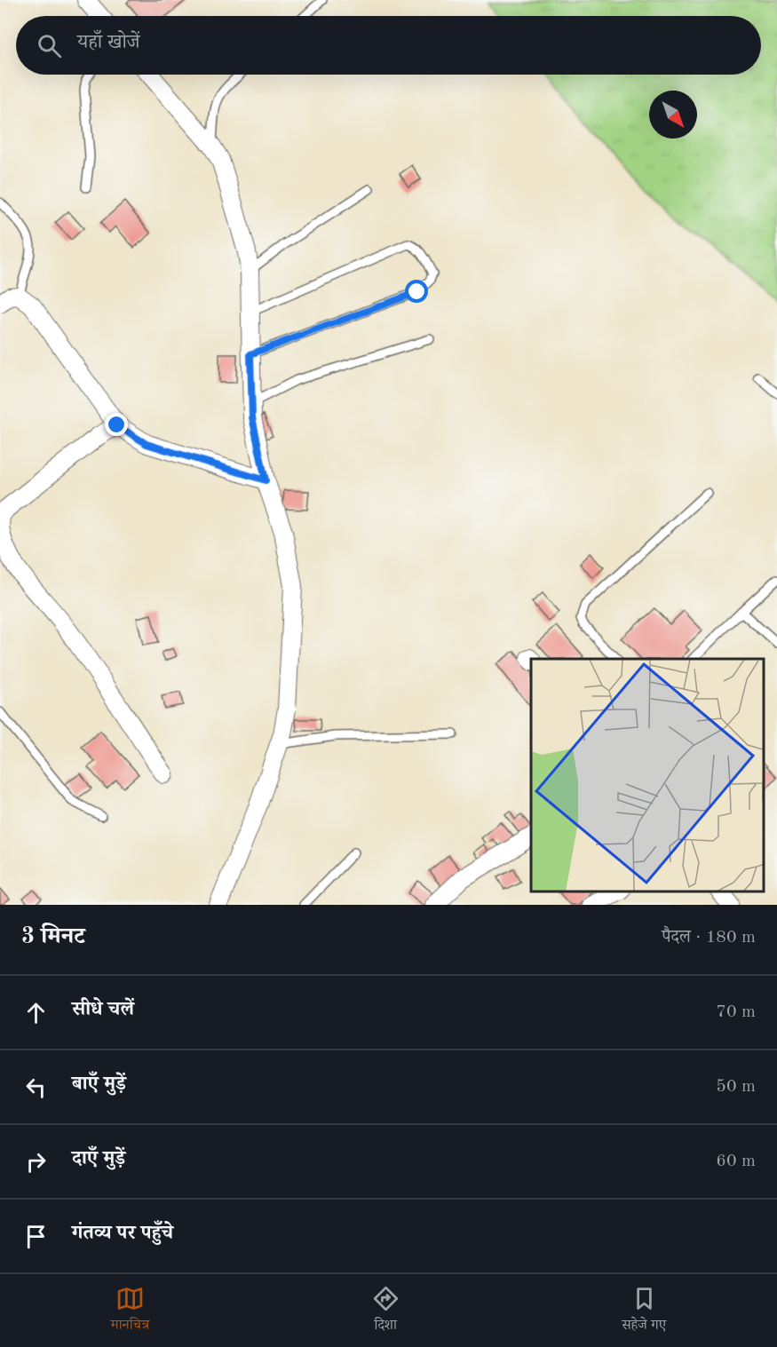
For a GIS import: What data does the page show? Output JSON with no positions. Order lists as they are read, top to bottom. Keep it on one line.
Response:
{"north":"bottom right","page":{"search":"यहाँ खोजें","heading":["3 मिनट","पैदल · 180 m"],"list":[["सीधे चलें","70 m"],["बाएँ मुड़ें","50 m"],["दाएँ मुड़ें","60 m"],"गंतव्य पर पहुँचे"],"nav":["मानचित्र","दिशा","सहेजे गए"]}}
